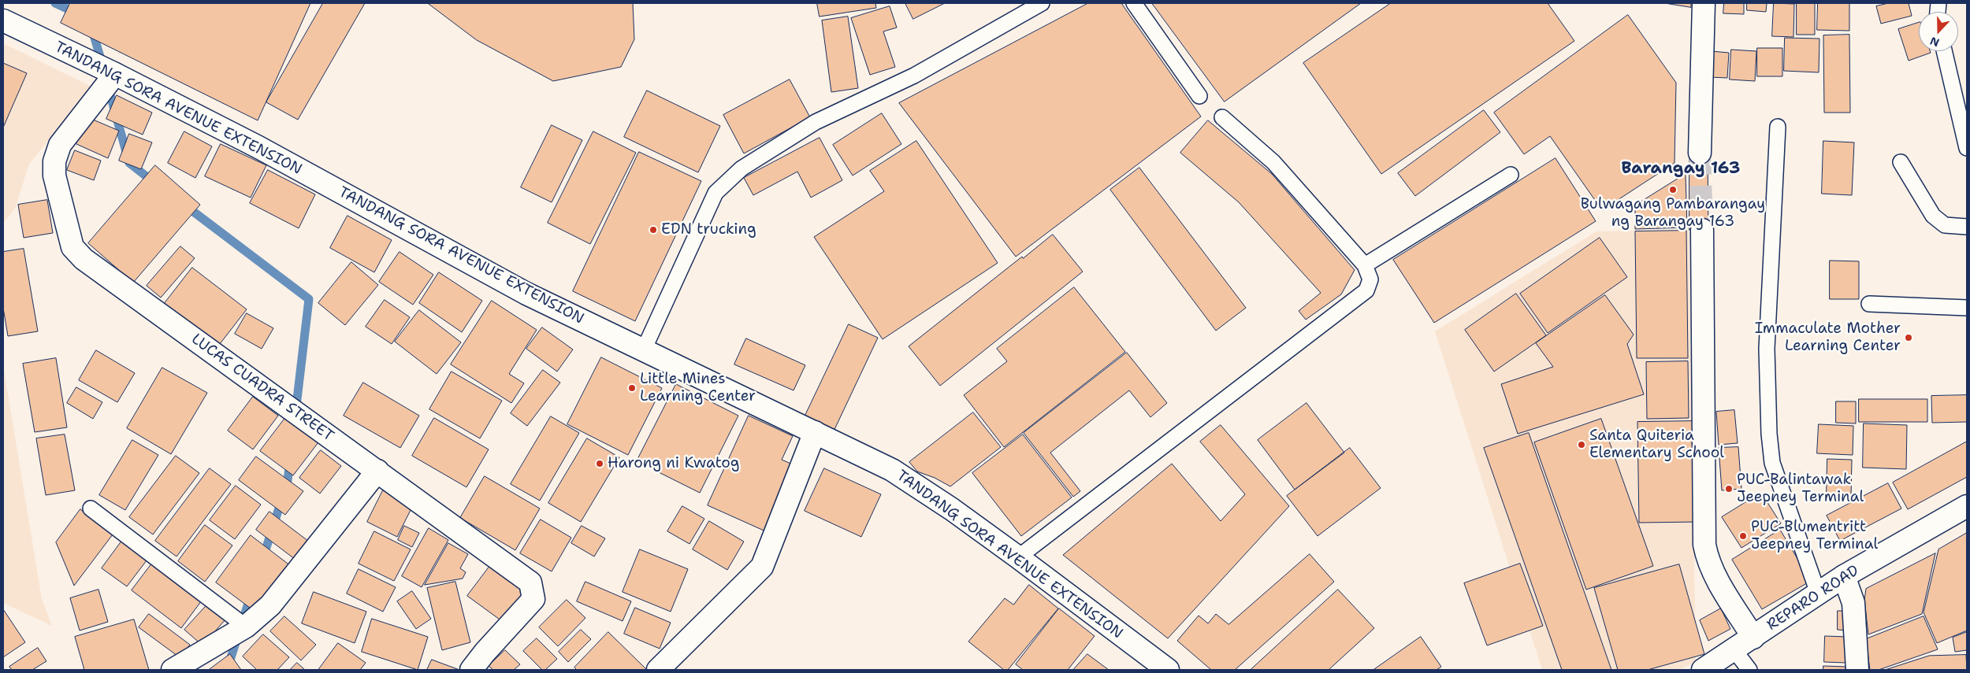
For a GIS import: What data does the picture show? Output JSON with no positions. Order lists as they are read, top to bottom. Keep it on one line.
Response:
{"streets":{"street":["TANDANG SORA AVENUE EXTENSION","LUCAS CUADRA STREET","REPARO ROAD"]},"crossings":[["TANDANG SORA AVENUE EXTENSION","LUCAS CUADRA STREET"]],"districts":["Barangay 163"],"places":["Bulwagang Pambarangay ng Barangay 163","EDN trucking","Immaculate Mother Learning Center","Little Mines Learning Center","Santa Quiteria Elementary School","Harong ni Kwatog","PUC-Balintawak Jeepney Terminal","PUC-Blumentritt Jeepney Terminal"],"north":"bottom"}
